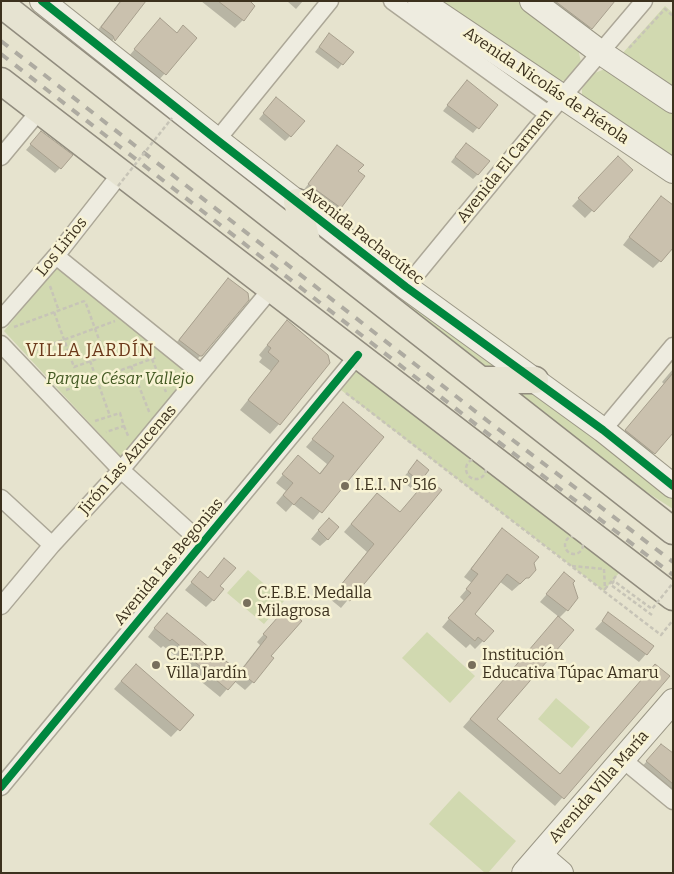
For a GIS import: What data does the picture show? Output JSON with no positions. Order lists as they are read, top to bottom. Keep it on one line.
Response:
{"streets":{"street":["Avenida Nicolás de Piérola","Avenida El Carmen","Avenida Pachacútec","Los Lirios","Jirón Las Azucenas","Avenida Las Begonias","Avenida Villa María"]},"crossings":[["Avenida Nicolás de Piérola","Avenida El Carmen"],["Avenida El Carmen","Avenida Pachacútec"]],"districts":["VILLA JARDÍN"],"parks":["Parque César Vallejo"],"places":["I.E.I. N° 516","C.E.B.E. Medalla Milagrosa","C.E.T.P.P. Villa Jardín","Institución Educativa Túpac Amaru"]}
